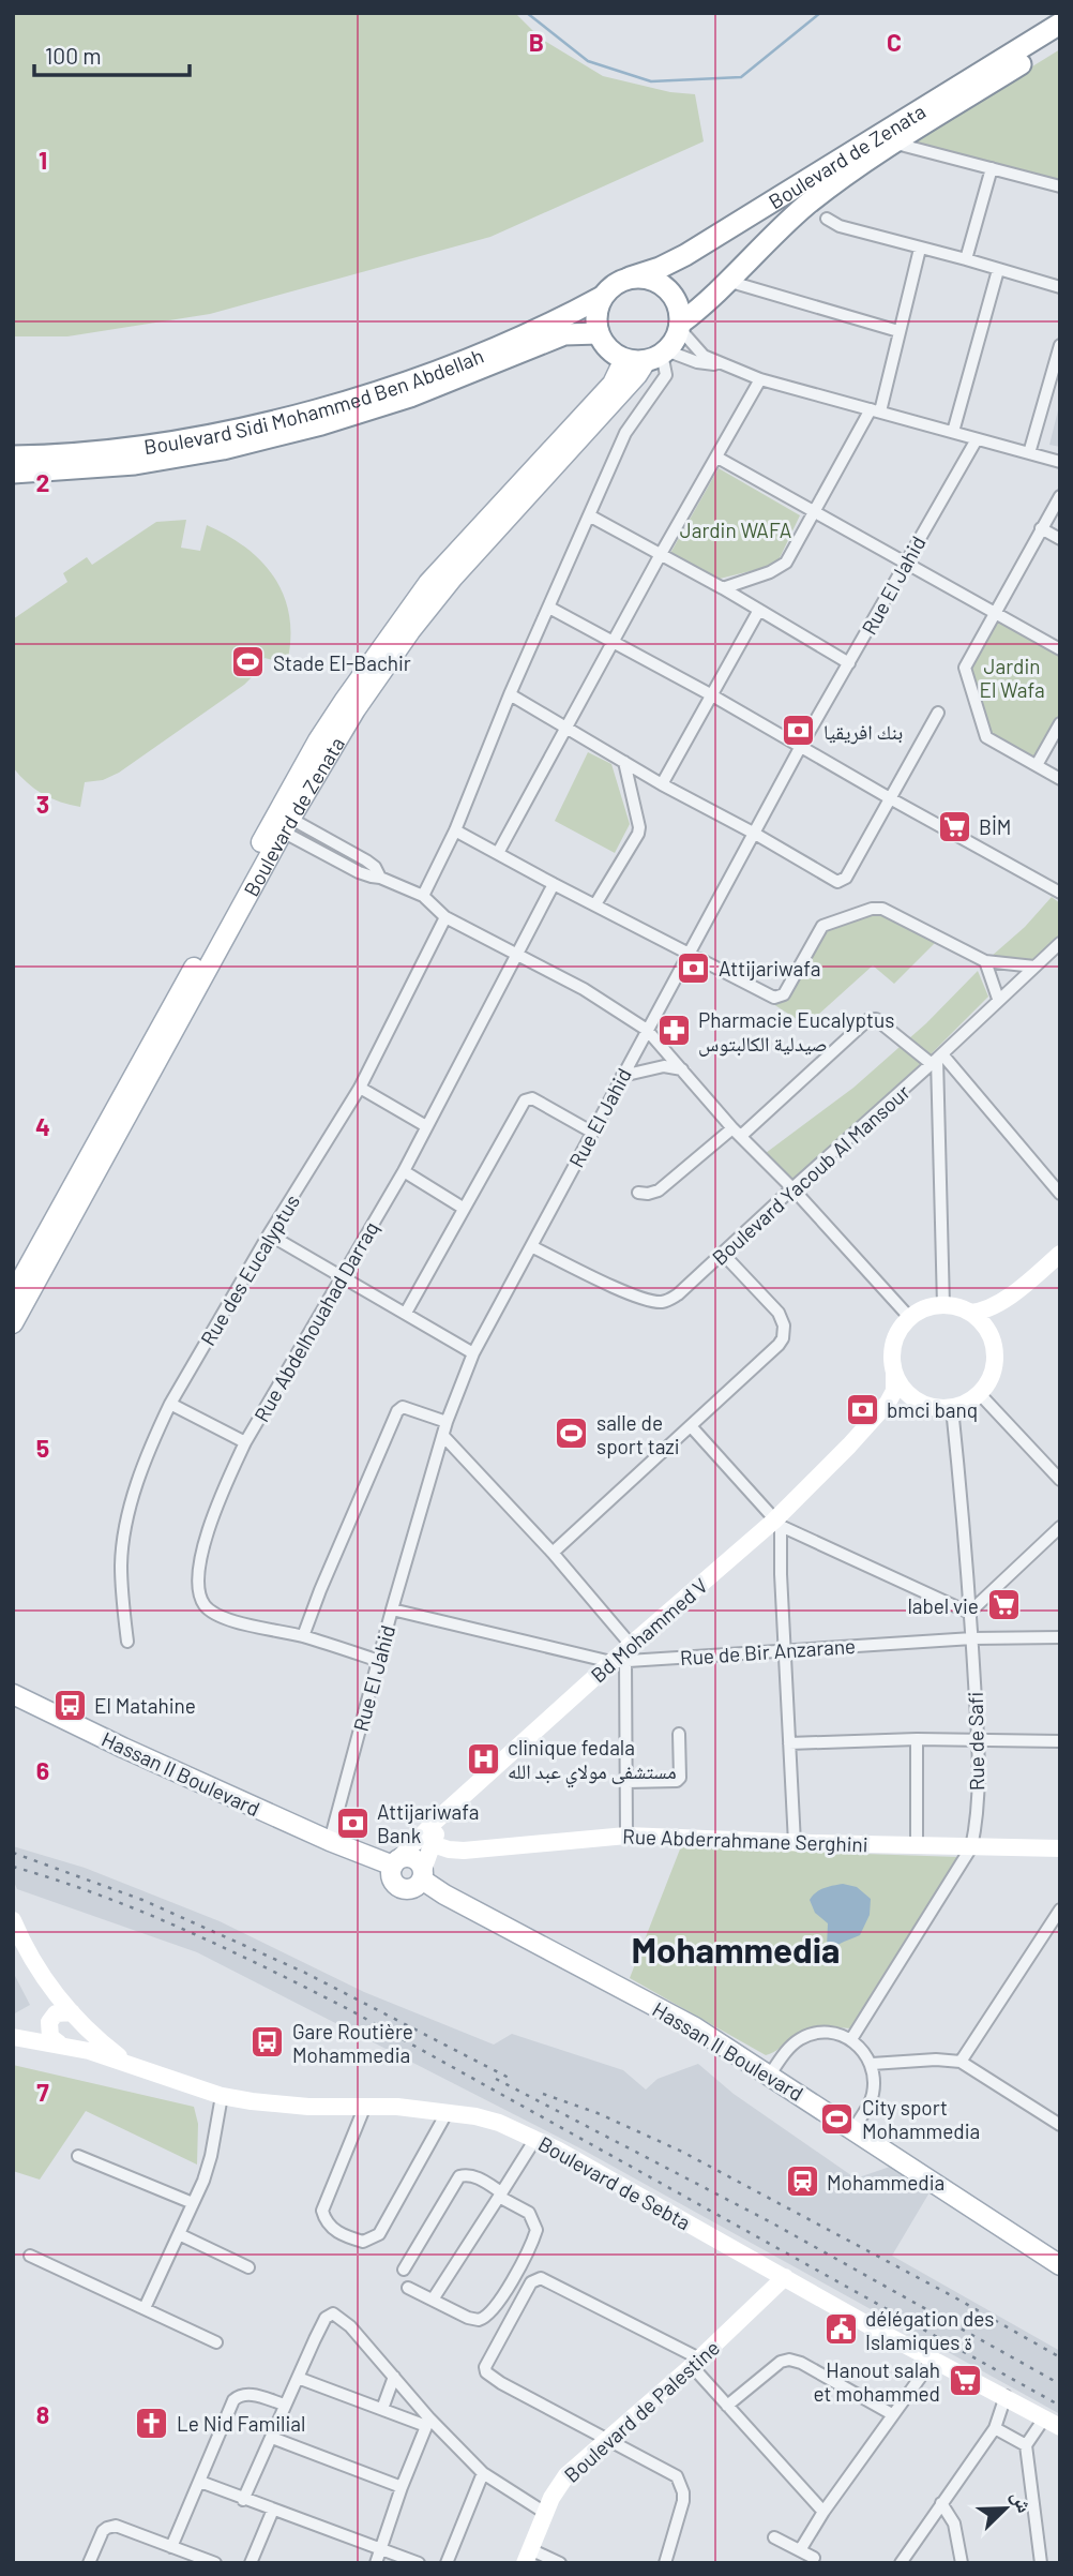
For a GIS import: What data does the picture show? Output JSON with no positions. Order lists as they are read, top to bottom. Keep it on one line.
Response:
{"streets":{"highway":["Boulevard de Zenata","Boulevard Sidi Mohammed Ben Abdellah"],"main road":["Hassan II Boulevard"],"street":["Rue El Jahid","Boulevard Yacoub Al Mansour","Rue des Eucalyptus","Rue Abdelhouahad Darraq","Bd Mohammed V","Rue de Bir Anzarane","Rue de Safi","Rue Abderrahmane Serghini","Boulevard de Sebta","Boulevard de Palestine"]},"crossings":[["Boulevard de Zenata","Boulevard Sidi Mohammed Ben Abdellah"],["Rue El Jahid","Boulevard Yacoub Al Mansour"],["Rue El Jahid","Rue Abdelhouahad Darraq"],["Rue El Jahid","Rue de Bir Anzarane"],["Rue El Jahid","Hassan II Boulevard"],["Bd Mohammed V","Rue de Bir Anzarane"],["Bd Mohammed V","Rue de Safi"],["Bd Mohammed V","Hassan II Boulevard"],["Bd Mohammed V","Rue Abderrahmane Serghini"],["Rue de Bir Anzarane","Rue de Safi"],["Rue de Safi","Rue Abderrahmane Serghini"],["Boulevard de Sebta","Boulevard de Palestine"]],"districts":["Mohammedia"],"parks":["Jardin WAFA","Jardin El Wafa"],"places":{"sports":["Stade El-Bachir","salle de sport tazi","City sport Mohammedia"],"bank":["بنك افريقيا","Attijariwafa","bmci banq","Attijariwafa Bank"],"supermarket":["BİM","label vie","Hanout salah et mohammed"],"pharmacy":["Pharmacie Eucalyptus صيدلية الكالبتوس"],"bus stop":["El Matahine","Gare Routière Mohammedia"],"hospital":["clinique fedala مستشفى مولاي عبد الله"],"station":["Mohammedia"],"public building":["délégation des Islamiques ة"],"church":["Le Nid Familial"]},"scale_bar":"100 m","north":"top right","grid":{"columns":["B","C"],"rows":["1","2","3","4","5","6","7","8"]}}
